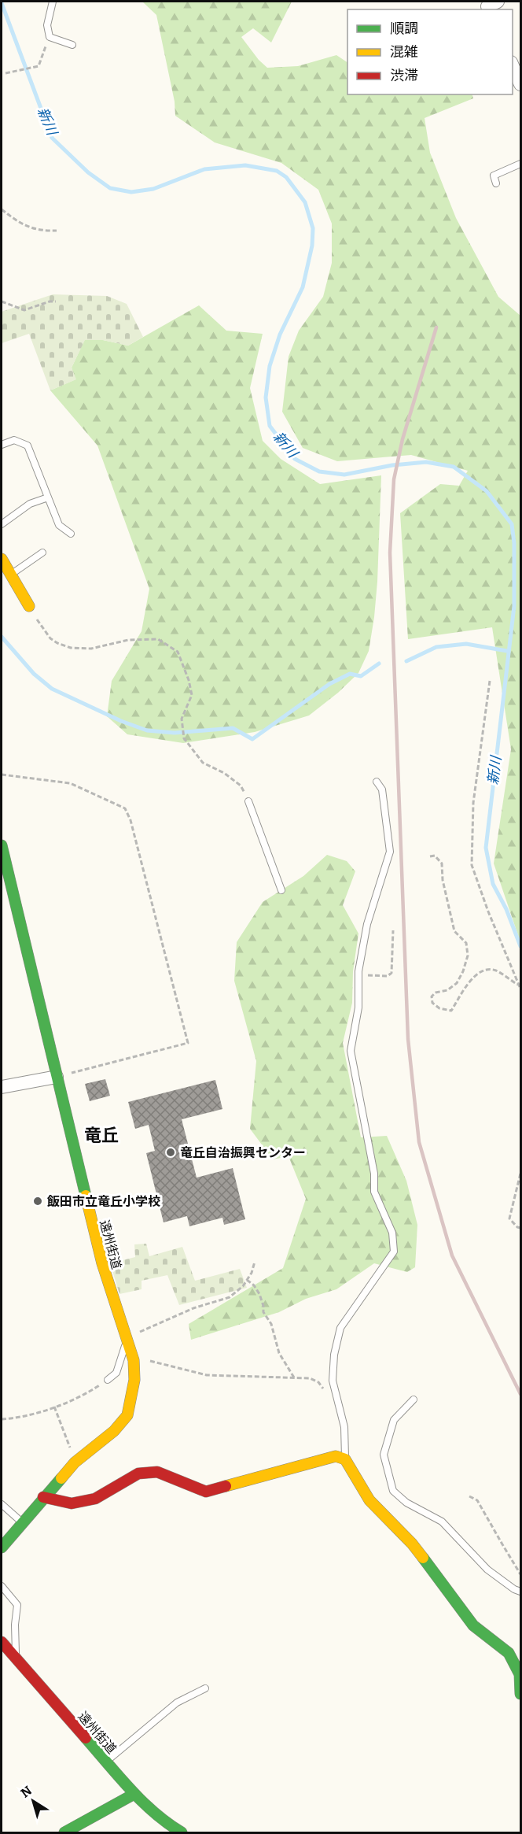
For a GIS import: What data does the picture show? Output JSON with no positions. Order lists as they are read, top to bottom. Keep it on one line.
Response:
{"streets":{"street":["遠州街道"]},"districts":["竜丘"],"water":["新川"],"places":["竜丘自治振興センター","飯田市立竜丘小学校"],"legend":["順調","混雑","渋滞"],"north":"top left"}
